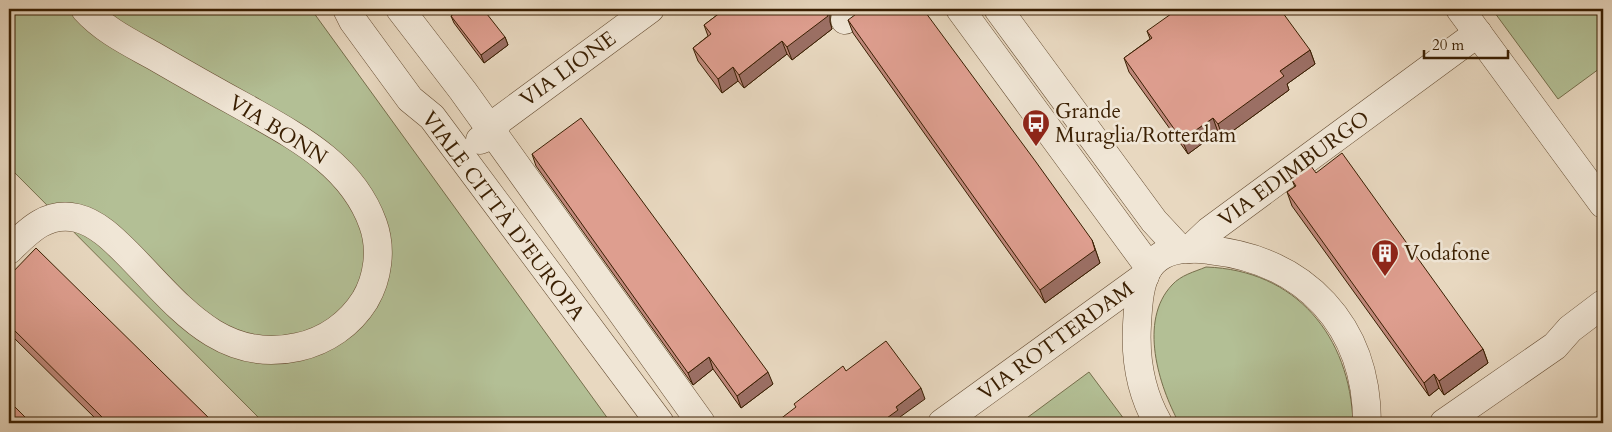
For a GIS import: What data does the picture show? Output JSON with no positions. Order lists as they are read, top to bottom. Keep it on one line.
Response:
{"streets":{"street":["VIA LIONE","VIA BONN","VIA EDIMBURGO","VIALE CITTÀ D'EUROPA","VIA ROTTERDAM"]},"crossings":[["VIA LIONE","VIALE CITTÀ D'EUROPA"],["VIA EDIMBURGO","VIA ROTTERDAM"]],"places":{"bus stop":["Grande Muraglia/Rotterdam"],"building":["Vodafone"]},"scale_bar":"20 m"}
